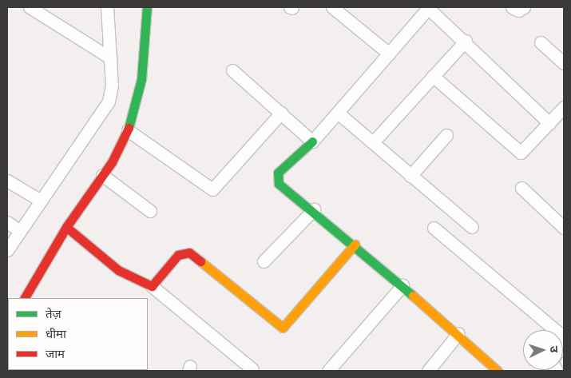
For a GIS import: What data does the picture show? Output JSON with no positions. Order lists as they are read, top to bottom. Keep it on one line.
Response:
{"legend":["तेज़","धीमा","जाम"],"north":"right"}
